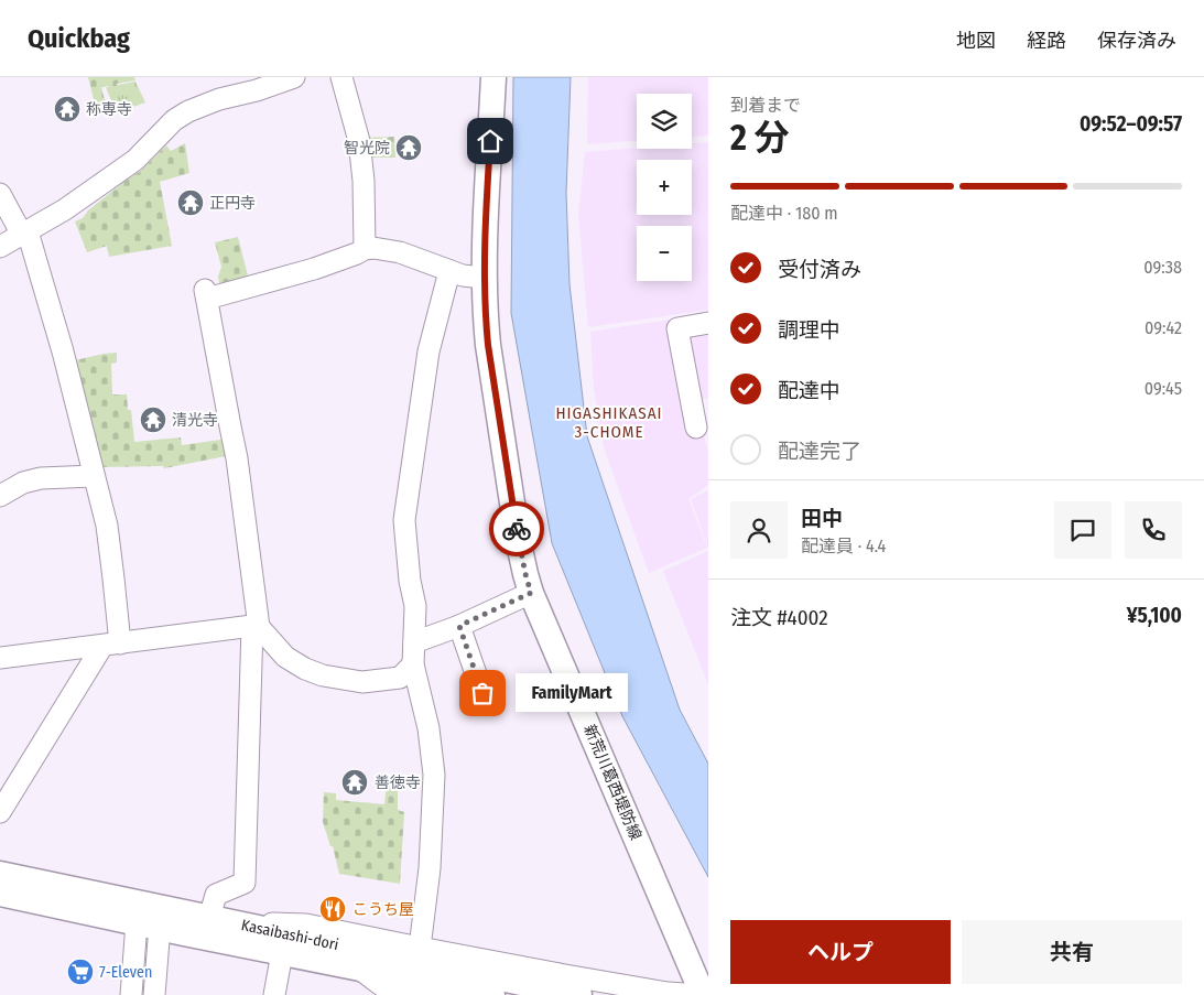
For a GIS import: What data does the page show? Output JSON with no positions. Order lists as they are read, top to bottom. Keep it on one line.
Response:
{"streets":{"main road":["新荒川葛西堤防線","Kasaibashi-dori"]},"districts":["HIGASHIKASAI 3-CHOME"],"places":{"temple":["称専寺","智光院","正円寺","清光寺","善徳寺"],"other":["FamilyMart"],"restaurant":["こうち屋"],"supermarket":["7-Eleven"]},"page":{"header":"Quickbag","nav":["地図","経路","保存済み"],"heading":["2 分","到着まで","09:52–09:57"],"panel":["田中","配達員 · 4.4","注文 #4002","¥5,100"],"map_buttons":["+","−"],"bar":"配達中 · 180 m","list":[["受付済み","09:38"],["調理中","09:42"],["配達中","09:45"],"配達完了"],"bubble":"FamilyMart","buttons":["ヘルプ","共有"]}}
